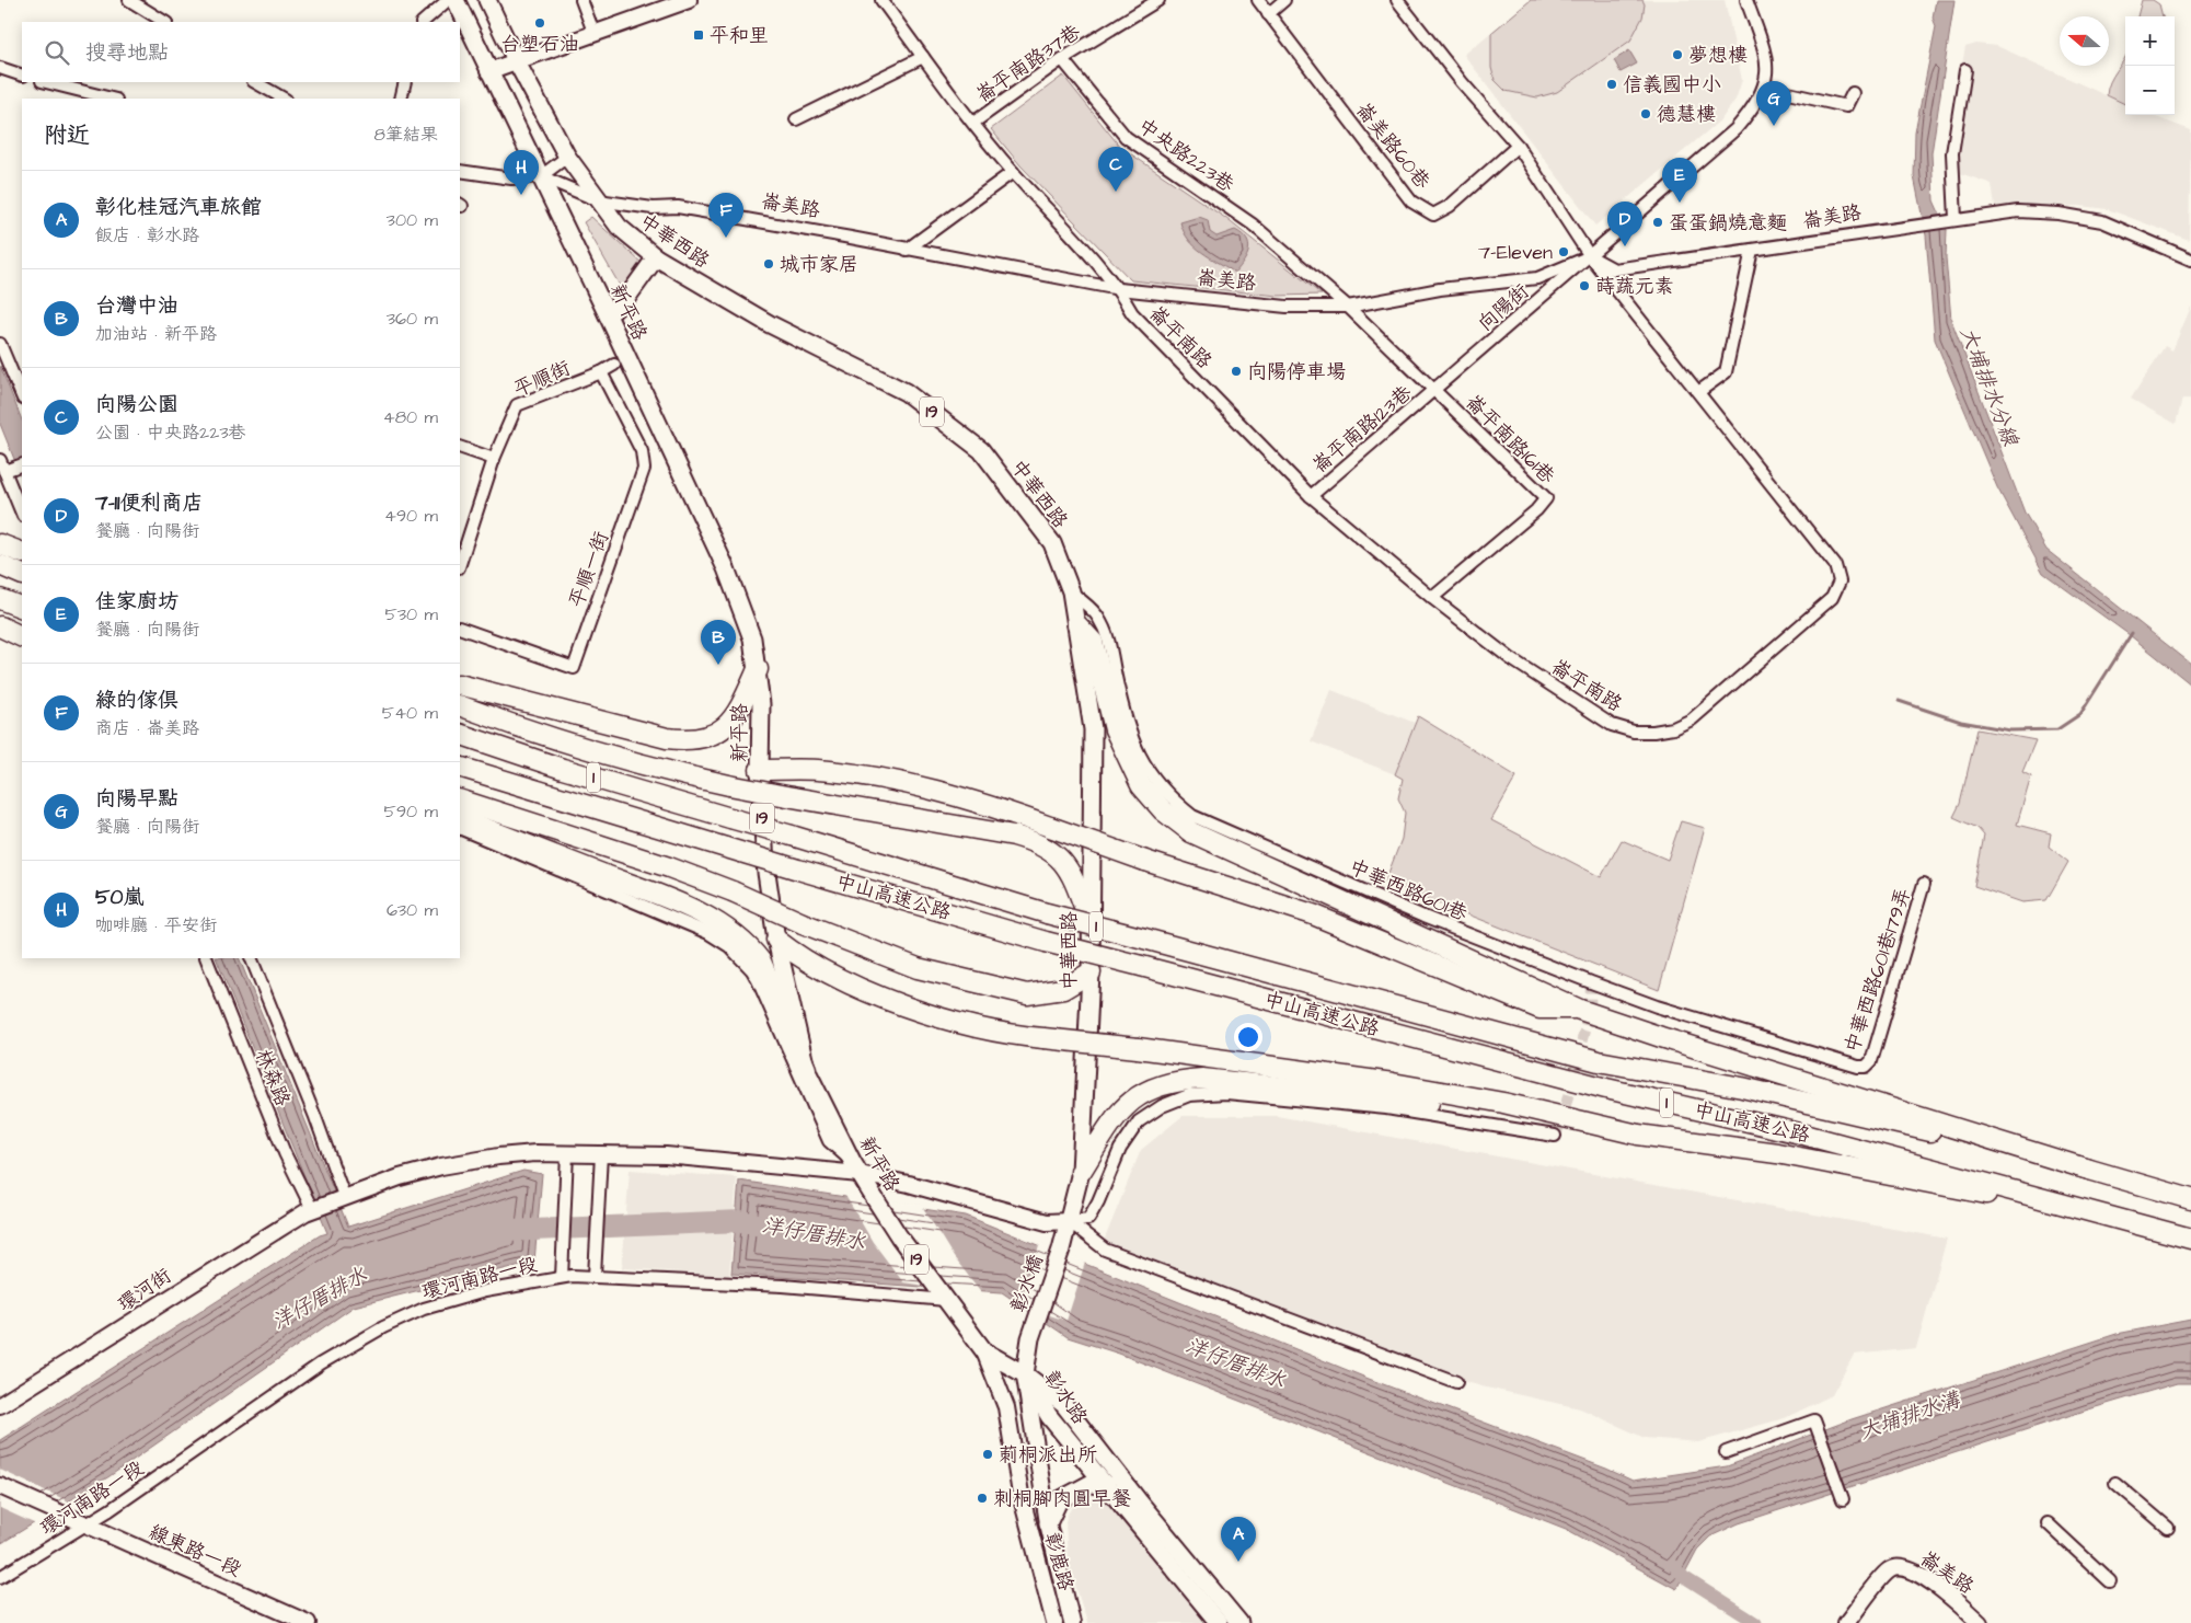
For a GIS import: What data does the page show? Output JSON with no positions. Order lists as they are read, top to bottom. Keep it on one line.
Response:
{"streets":{"highway":["1","中山高速公路"],"main road":["中華西路","新平路","19","彰水橋","彰水路"],"street":["崙平南路37巷","崙美路60巷","中央路223巷","崙美路","向陽街","崙平南路","平順街","崙平南路123巷","崙平南路161巷","平順一街","中華西路601巷","中華西路601巷179弄","林森路","環河南路一段","環河街","線東路一段","彰鹿路"]},"crossings":[["崙平南路37巷","中央路223巷"],["崙平南路37巷","崙平南路"],["崙美路60巷","崙平南路"],["中央路223巷","崙美路"],["中央路223巷","向陽街"],["中央路223巷","崙平南路123巷"],["中央路223巷","崙平南路161巷"],["崙美路","中華西路"],["崙美路","向陽街"],["崙美路","新平路"],["崙美路","崙平南路"],["中華西路","中華西路601巷"],["中華西路","彰水橋"],["中華西路","環河街"],["向陽街","崙平南路"],["向陽街","崙平南路123巷"],["向陽街","崙平南路161巷"],["新平路","19"],["新平路","環河南路一段"],["新平路","彰水橋"],["新平路","環河街"],["新平路","彰水路"],["新平路","彰鹿路"],["崙平南路","崙平南路123巷"],["崙平南路","崙平南路161巷"],["平順街","平順一街"],["崙平南路123巷","崙平南路161巷"],["中華西路601巷","中華西路601巷179弄"],["林森路","環河街"],["環河南路一段","線東路一段"],["彰水橋","彰水路"],["彰水橋","彰鹿路"],["彰水路","彰鹿路"]],"water":["大埔排水分線","洋仔厝排水","大埔排水溝"],"places":{"other":["台塑石油","夢想樓","信義國中小","德慧樓","蛋蛋鍋燒意麵","7-Eleven","城市家居","蒔蔬元素","向陽停車場","莿桐派出所","刺桐腳肉圓早餐"],"transit":["平和里"]},"north":"left","page":{"map_buttons":["+","−"],"search":"搜尋地點","pins":["G","C","H","E","F","D","B","A"],"heading":["附近","8筆結果"],"list":[{"mark":"A","name":"彰化桂冠汽車旅館","note":"飯店 · 彰水路","value":"300 m"},{"mark":"B","name":"台灣中油","note":"加油站 · 新平路","value":"360 m"},{"mark":"C","name":"向陽公園","note":"公園 · 中央路223巷","value":"480 m"},{"mark":"D","name":"7-11便利商店","note":"餐廳 · 向陽街","value":"490 m"},{"mark":"E","name":"佳家廚坊","note":"餐廳 · 向陽街","value":"530 m"},{"mark":"F","name":"綠的傢俱","note":"商店 · 崙美路","value":"540 m"},{"mark":"G","name":"向陽早點","note":"餐廳 · 向陽街","value":"590 m"},{"mark":"H","name":"50嵐","note":"咖啡廳 · 平安街","value":"630 m"}]}}
